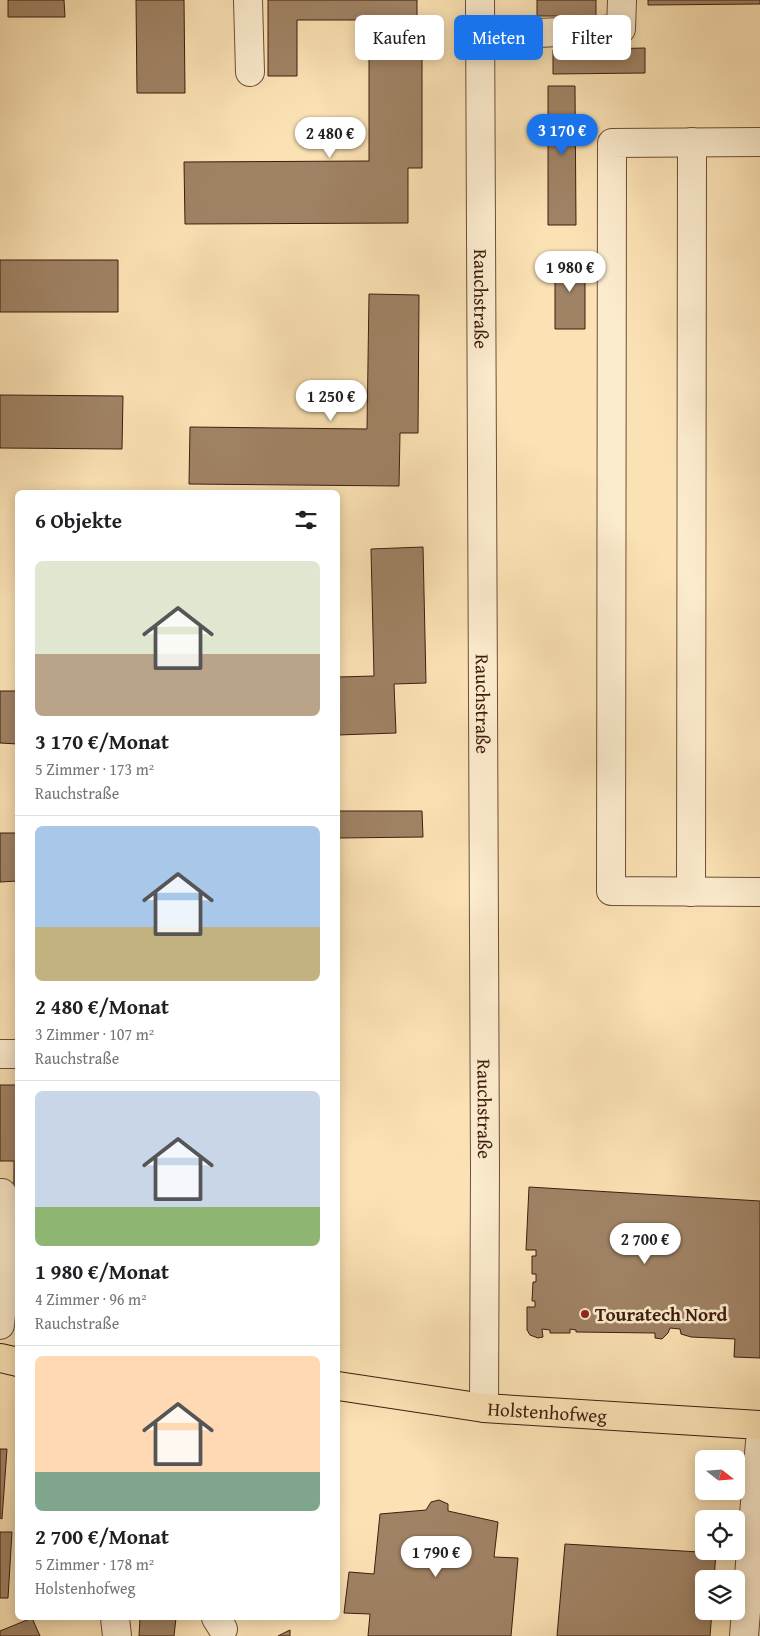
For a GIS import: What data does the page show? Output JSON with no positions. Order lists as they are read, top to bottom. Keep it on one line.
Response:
{"streets":{"main road":["Holstenhofweg"],"street":["Rauchstraße"]},"crossings":[["Rauchstraße","Holstenhofweg"]],"places":["Touratech Nord"],"north":"right","page":{"chip":["Kaufen","Mieten","Filter"],"price":["3 170 €","2 480 €","1 980 €","1 250 €","2 700 €","1 790 €"],"heading":"6 Objekte","list":[{"name":"3 170 €/Monat","note":"5 Zimmer · 173 m² · Rauchstraße"},{"name":"2 480 €/Monat","note":"3 Zimmer · 107 m² · Rauchstraße"},{"name":"1 980 €/Monat","note":"4 Zimmer · 96 m² · Rauchstraße"},{"name":"2 700 €/Monat","note":"5 Zimmer · 178 m² · Holstenhofweg"}]}}
